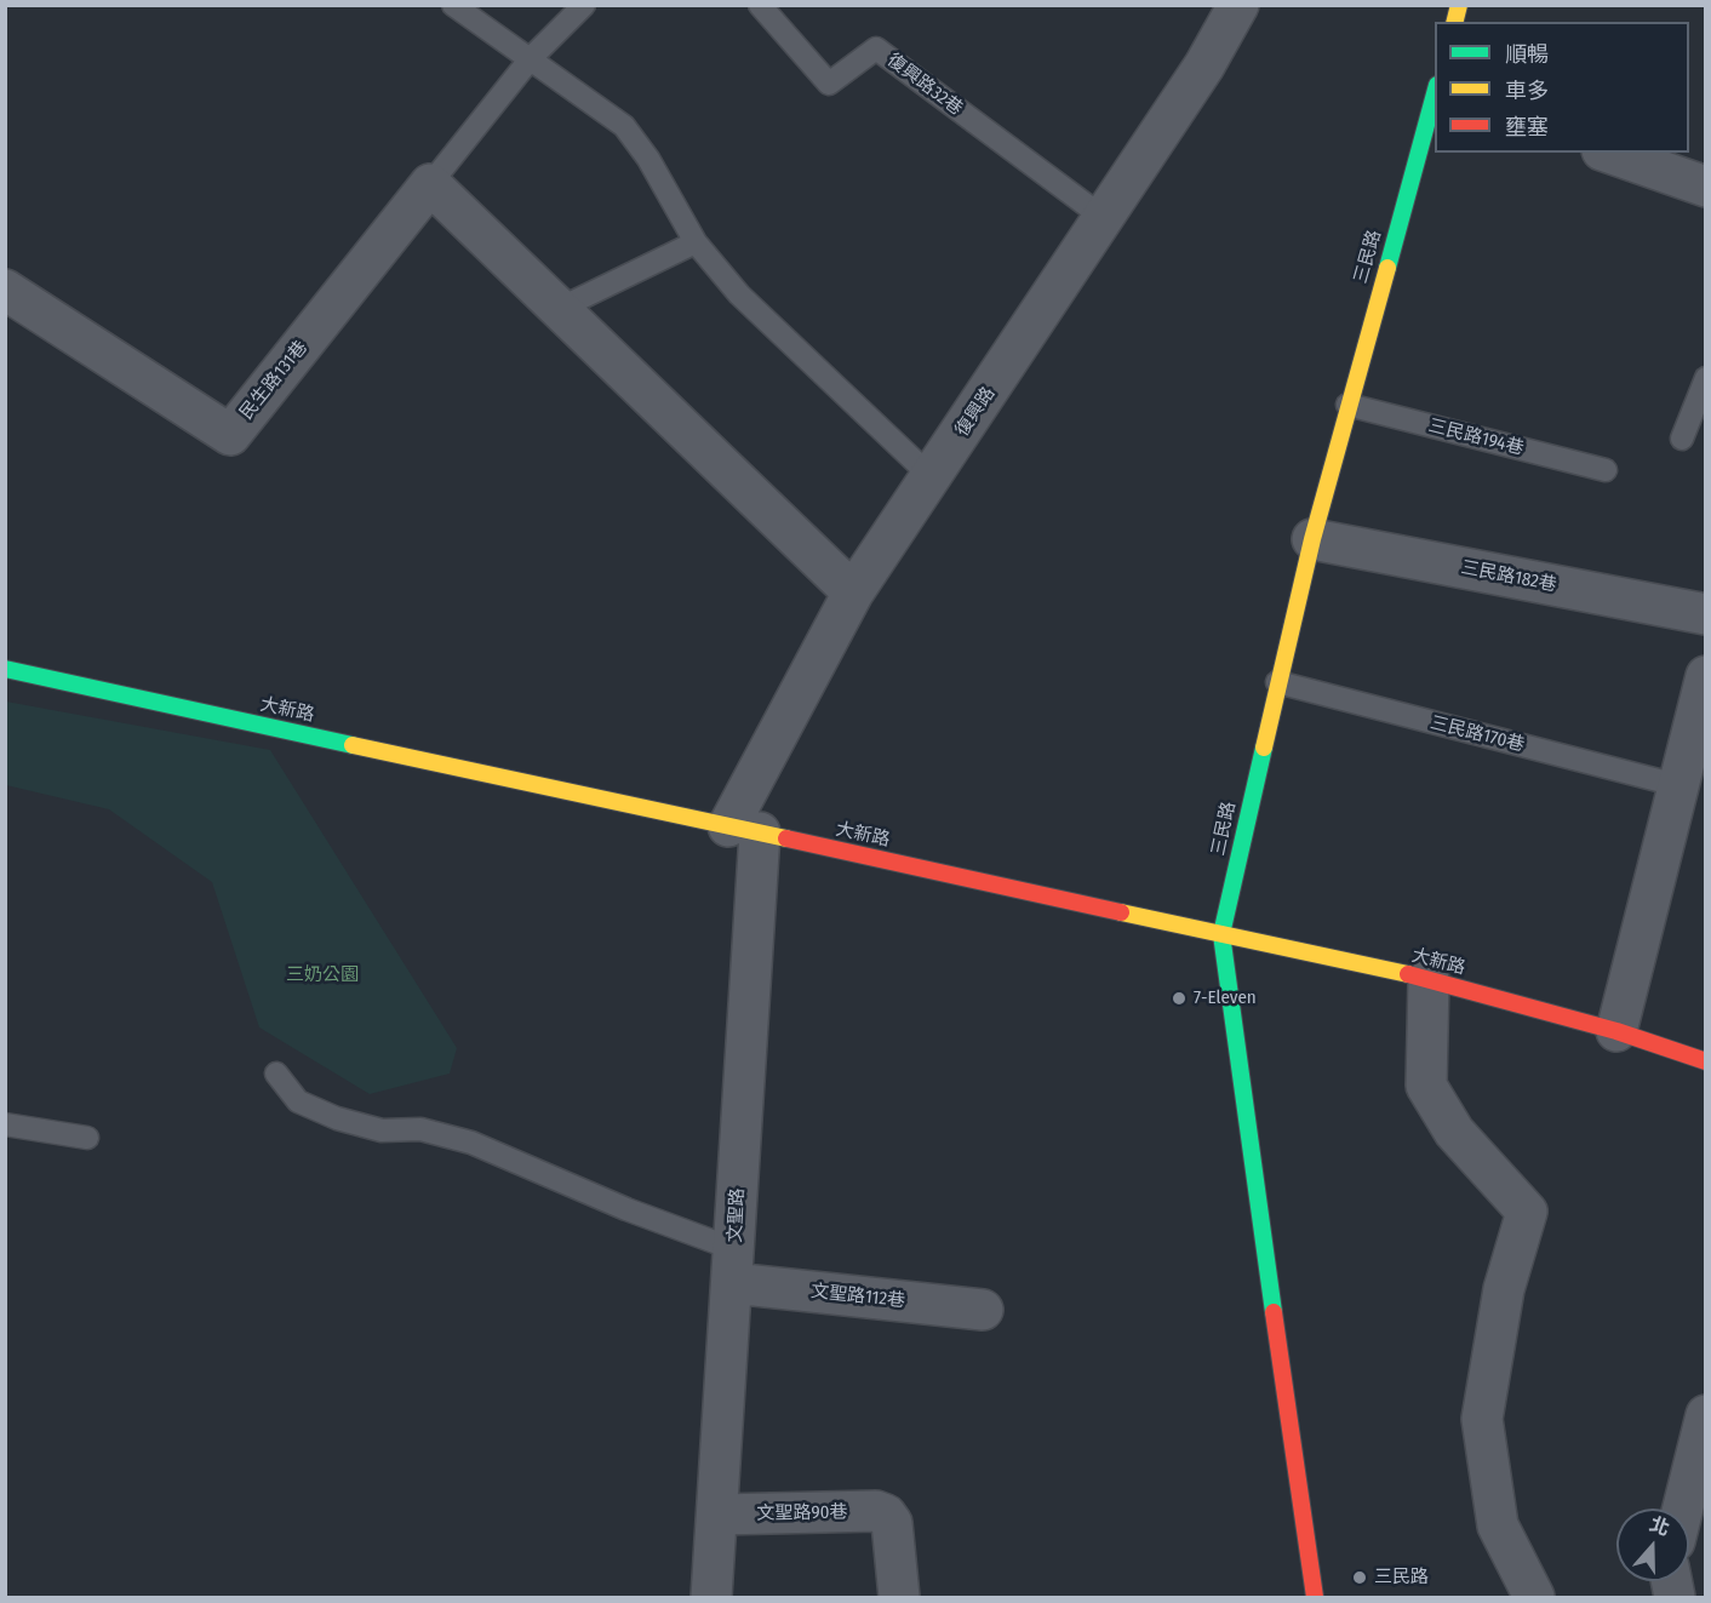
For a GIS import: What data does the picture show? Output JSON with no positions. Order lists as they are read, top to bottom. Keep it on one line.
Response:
{"streets":{"street":["三民路","民生路131巷","復興路","三民路182巷","大新路","文聖路","文聖路112巷","文聖路90巷"],"lane":["復興路32巷","三民路194巷","三民路170巷"]},"crossings":[["復興路32巷","復興路"],["三民路","三民路194巷"],["三民路","三民路182巷"],["三民路","大新路"],["三民路","三民路170巷"],["復興路","大新路"],["復興路","文聖路"],["大新路","文聖路"],["文聖路","文聖路112巷"],["文聖路","文聖路90巷"]],"parks":["三奶公園"],"places":["7-Eleven","三民路"],"legend":["順暢","車多","壅塞"],"north":"top"}
